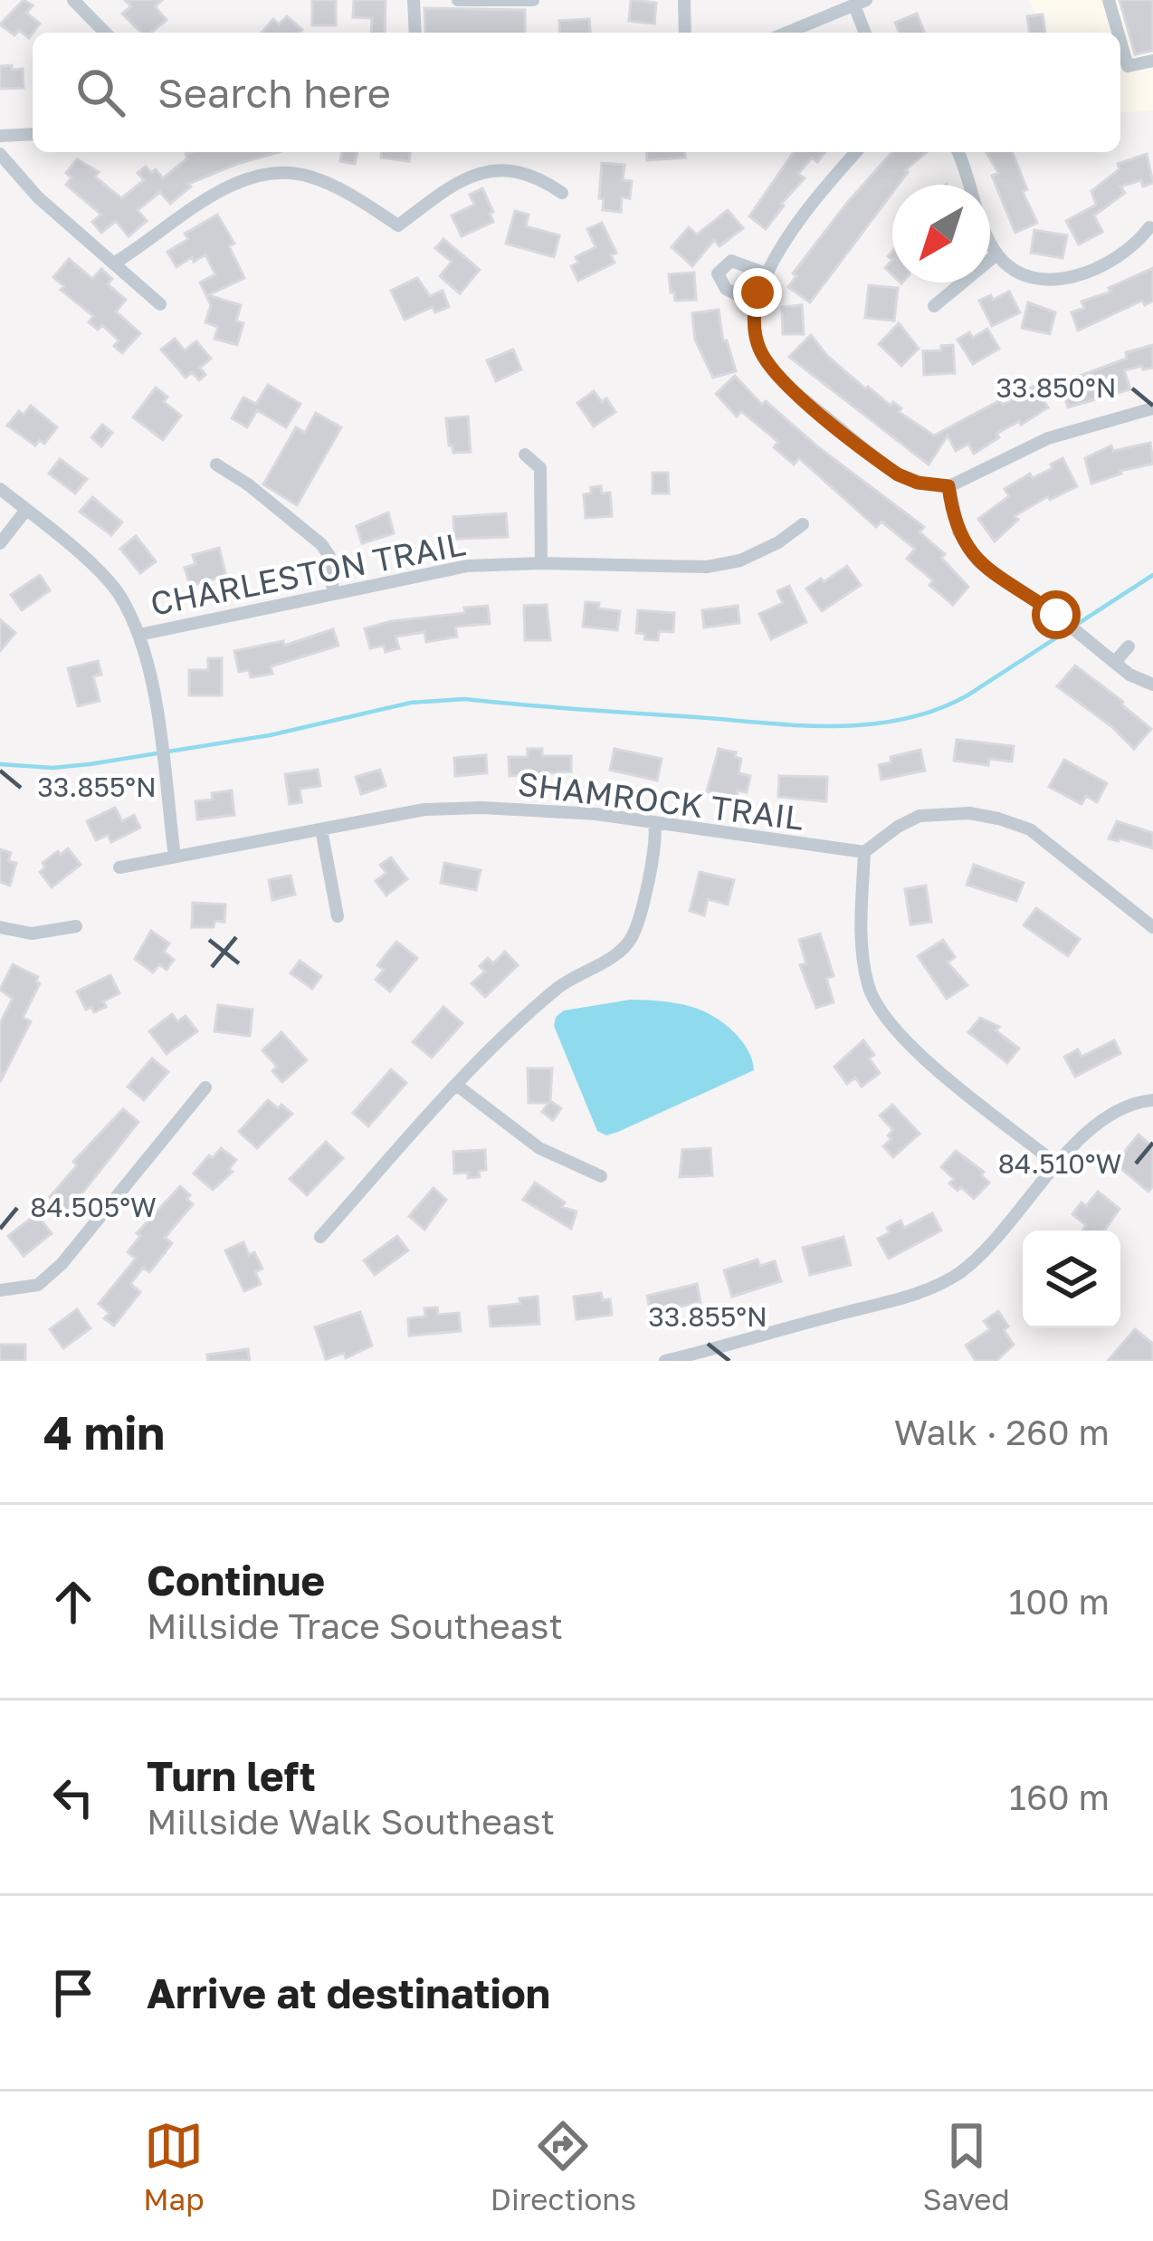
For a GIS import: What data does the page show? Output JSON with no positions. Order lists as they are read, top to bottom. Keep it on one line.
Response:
{"streets":{"street":["CHARLESTON TRAIL","SHAMROCK TRAIL"]},"north":"bottom left","page":{"search":"Search here","heading":["4 min","Walk · 260 m"],"list":[["Continue","Millside Trace Southeast","100 m"],["Turn left","Millside Walk Southeast","160 m"],"Arrive at destination"],"nav":["Map","Directions","Saved"]},"coordinates":["33.850°N","33.855°N","84.510°W","84.505°W"]}
